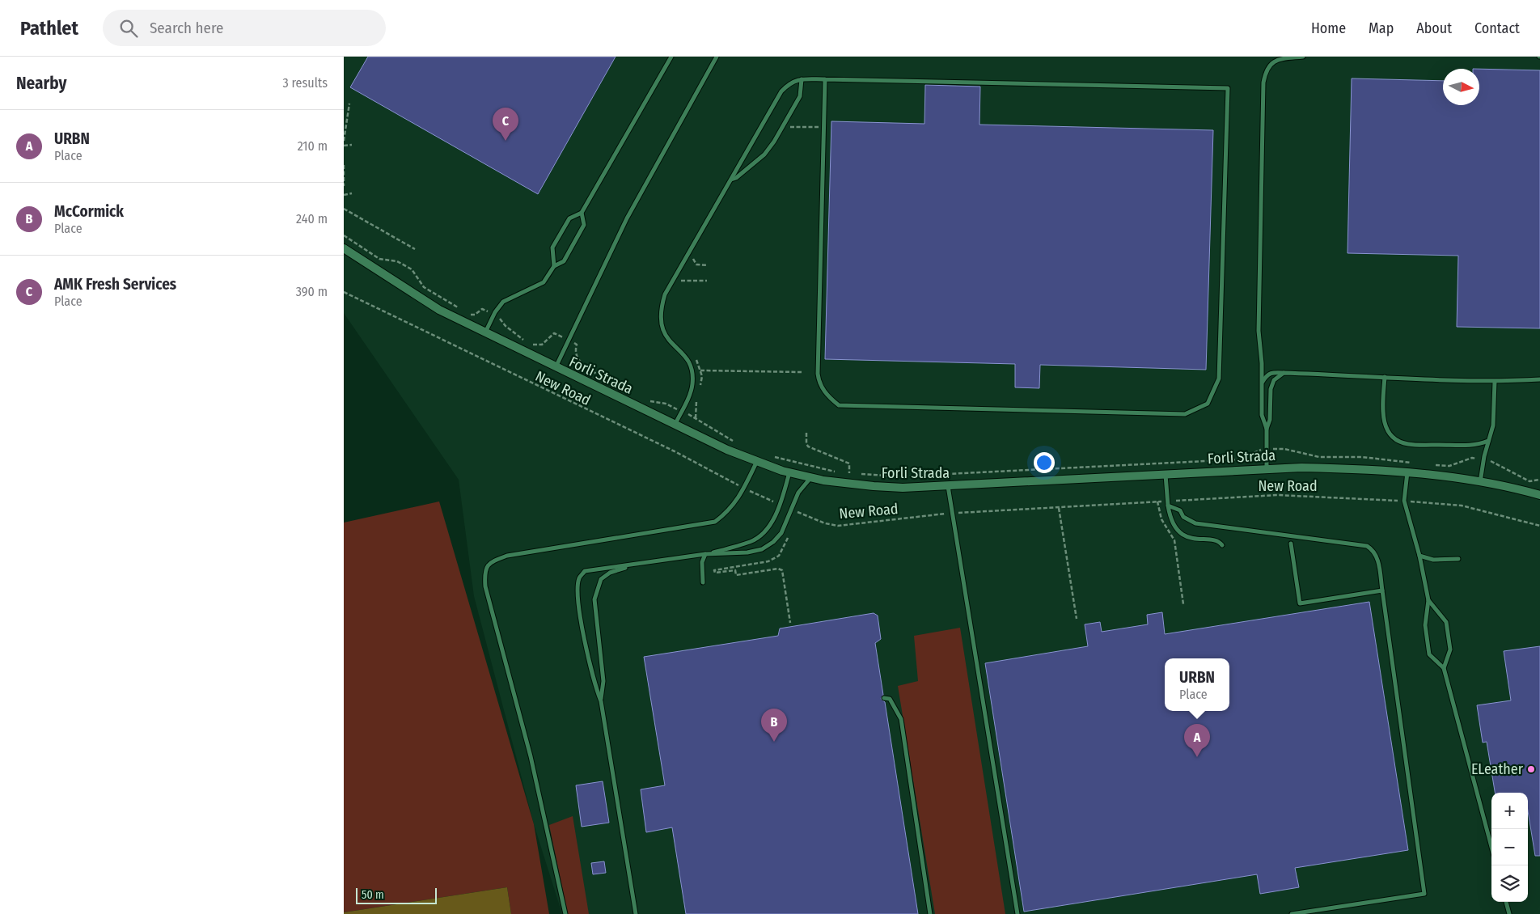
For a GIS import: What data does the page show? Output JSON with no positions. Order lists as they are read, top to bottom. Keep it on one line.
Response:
{"streets":{"street":["Forli Strada"],"path":["New Road"]},"places":["ELeather"],"scale_bar":"50 m","north":"right","page":{"header":"Pathlet","search":"Search here","nav":["Home","Map","About","Contact"],"heading":["Nearby","3 results"],"pins":["C","B","A"],"list":[{"mark":"A","name":"URBN","note":"Place","value":"210 m"},{"mark":"B","name":"McCormick","note":"Place","value":"240 m"},{"mark":"C","name":"AMK Fresh Services","note":"Place","value":"390 m"}],"popup":["URBN","Place"],"map_buttons":["+","−"],"scale":"50 m"}}
